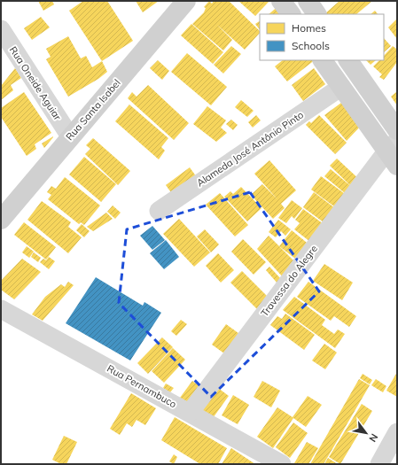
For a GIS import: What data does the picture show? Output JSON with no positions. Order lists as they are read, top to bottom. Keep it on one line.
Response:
{"streets":{"street":["Rua Oneide Aguiar","Rua Santa Isabel","Alameda José Antônio Pinto","Travessa do Alegre","Rua Pernambuco"]},"crossings":[["Rua Oneide Aguiar","Rua Santa Isabel"],["Travessa do Alegre","Rua Pernambuco"]],"legend":["Homes","Schools"],"north":"bottom right"}
